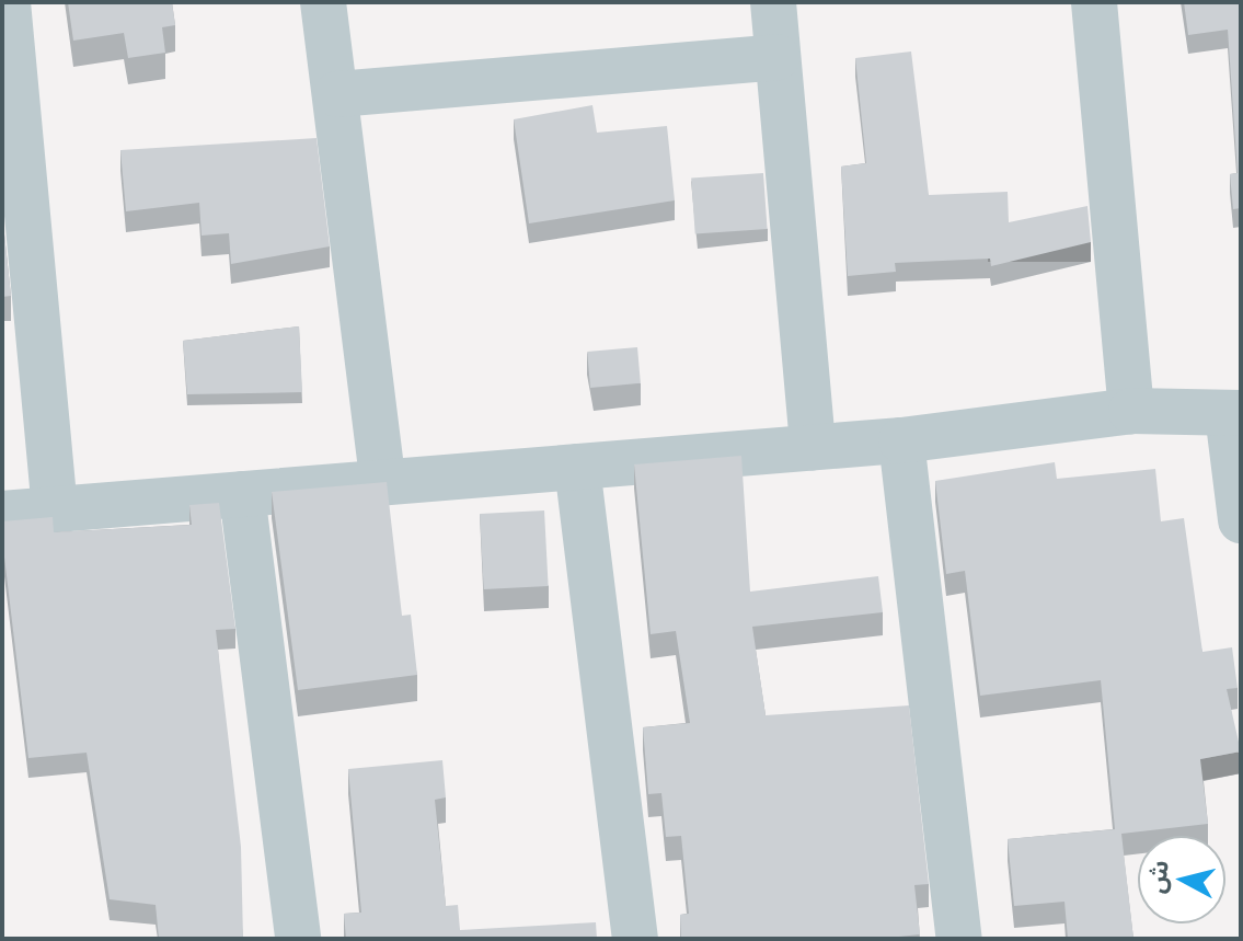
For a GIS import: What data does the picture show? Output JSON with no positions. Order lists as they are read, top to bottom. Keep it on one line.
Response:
{"north":"left"}
